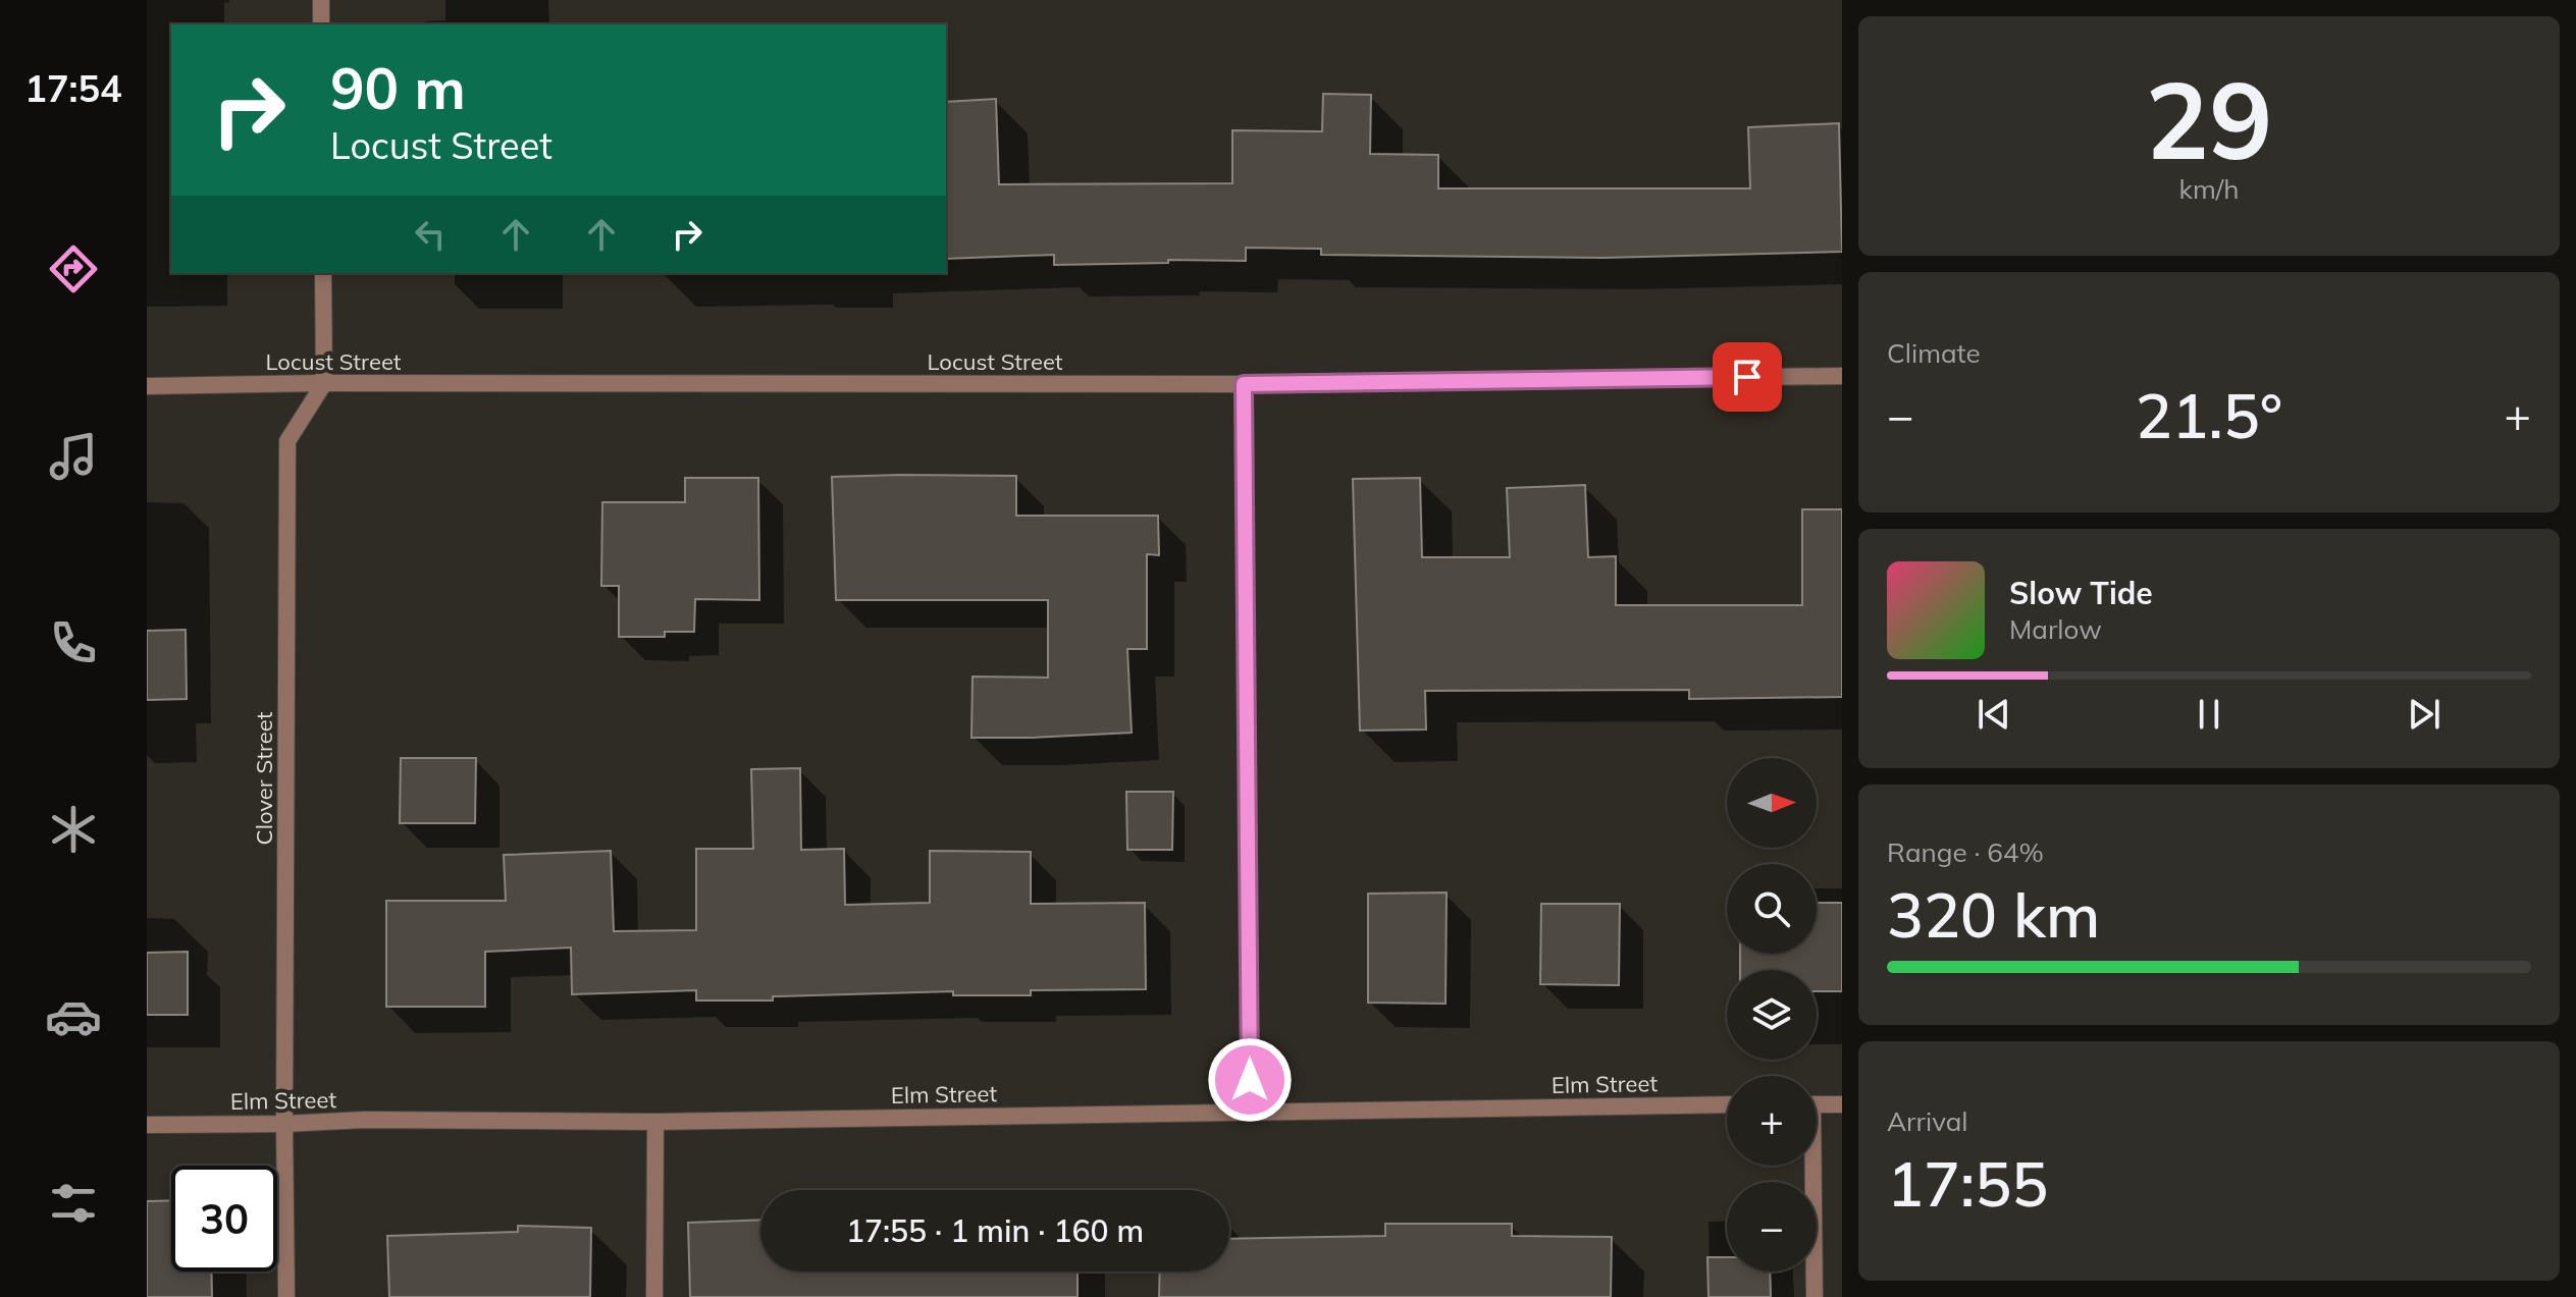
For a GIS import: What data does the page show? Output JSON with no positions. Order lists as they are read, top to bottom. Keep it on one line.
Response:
{"streets":{"street":["Locust Street","Clover Street","Elm Street"]},"crossings":[["Locust Street","Clover Street"],["Clover Street","Elm Street"]],"north":"right","page":{"tabs":"17:54","tile":[["29","km/h"],"Climate",["Range · 64%","320 km"],["Arrival","17:55"]],"turn":["90 m","Locust Street"],"heat":["−","21.5°","+"],"song":["Slow Tide","Marlow"],"map_buttons":["+","−"],"limit":"30","trip":"17:55 · 1 min · 160 m"}}
